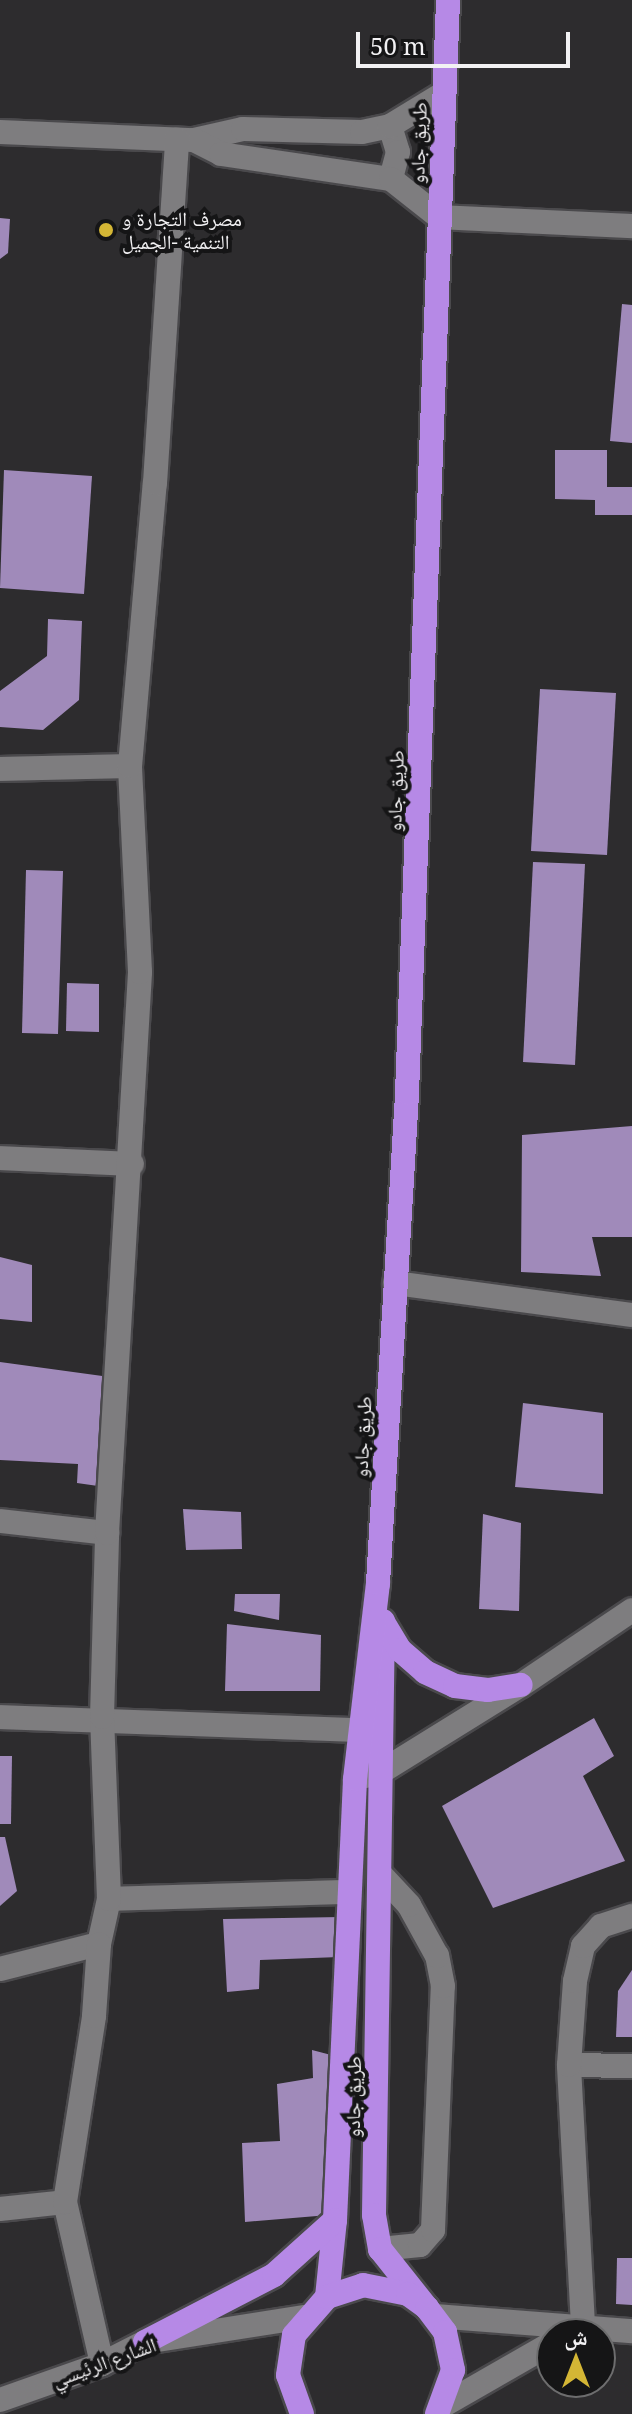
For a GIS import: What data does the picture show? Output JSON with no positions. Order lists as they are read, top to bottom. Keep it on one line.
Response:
{"streets":{"highway":["طريق جادو"],"street":["الشارع الرئيسي"]},"places":["مصرف التجارة و التنمية -الجميل"],"scale_bar":"50 m","north":"top"}
